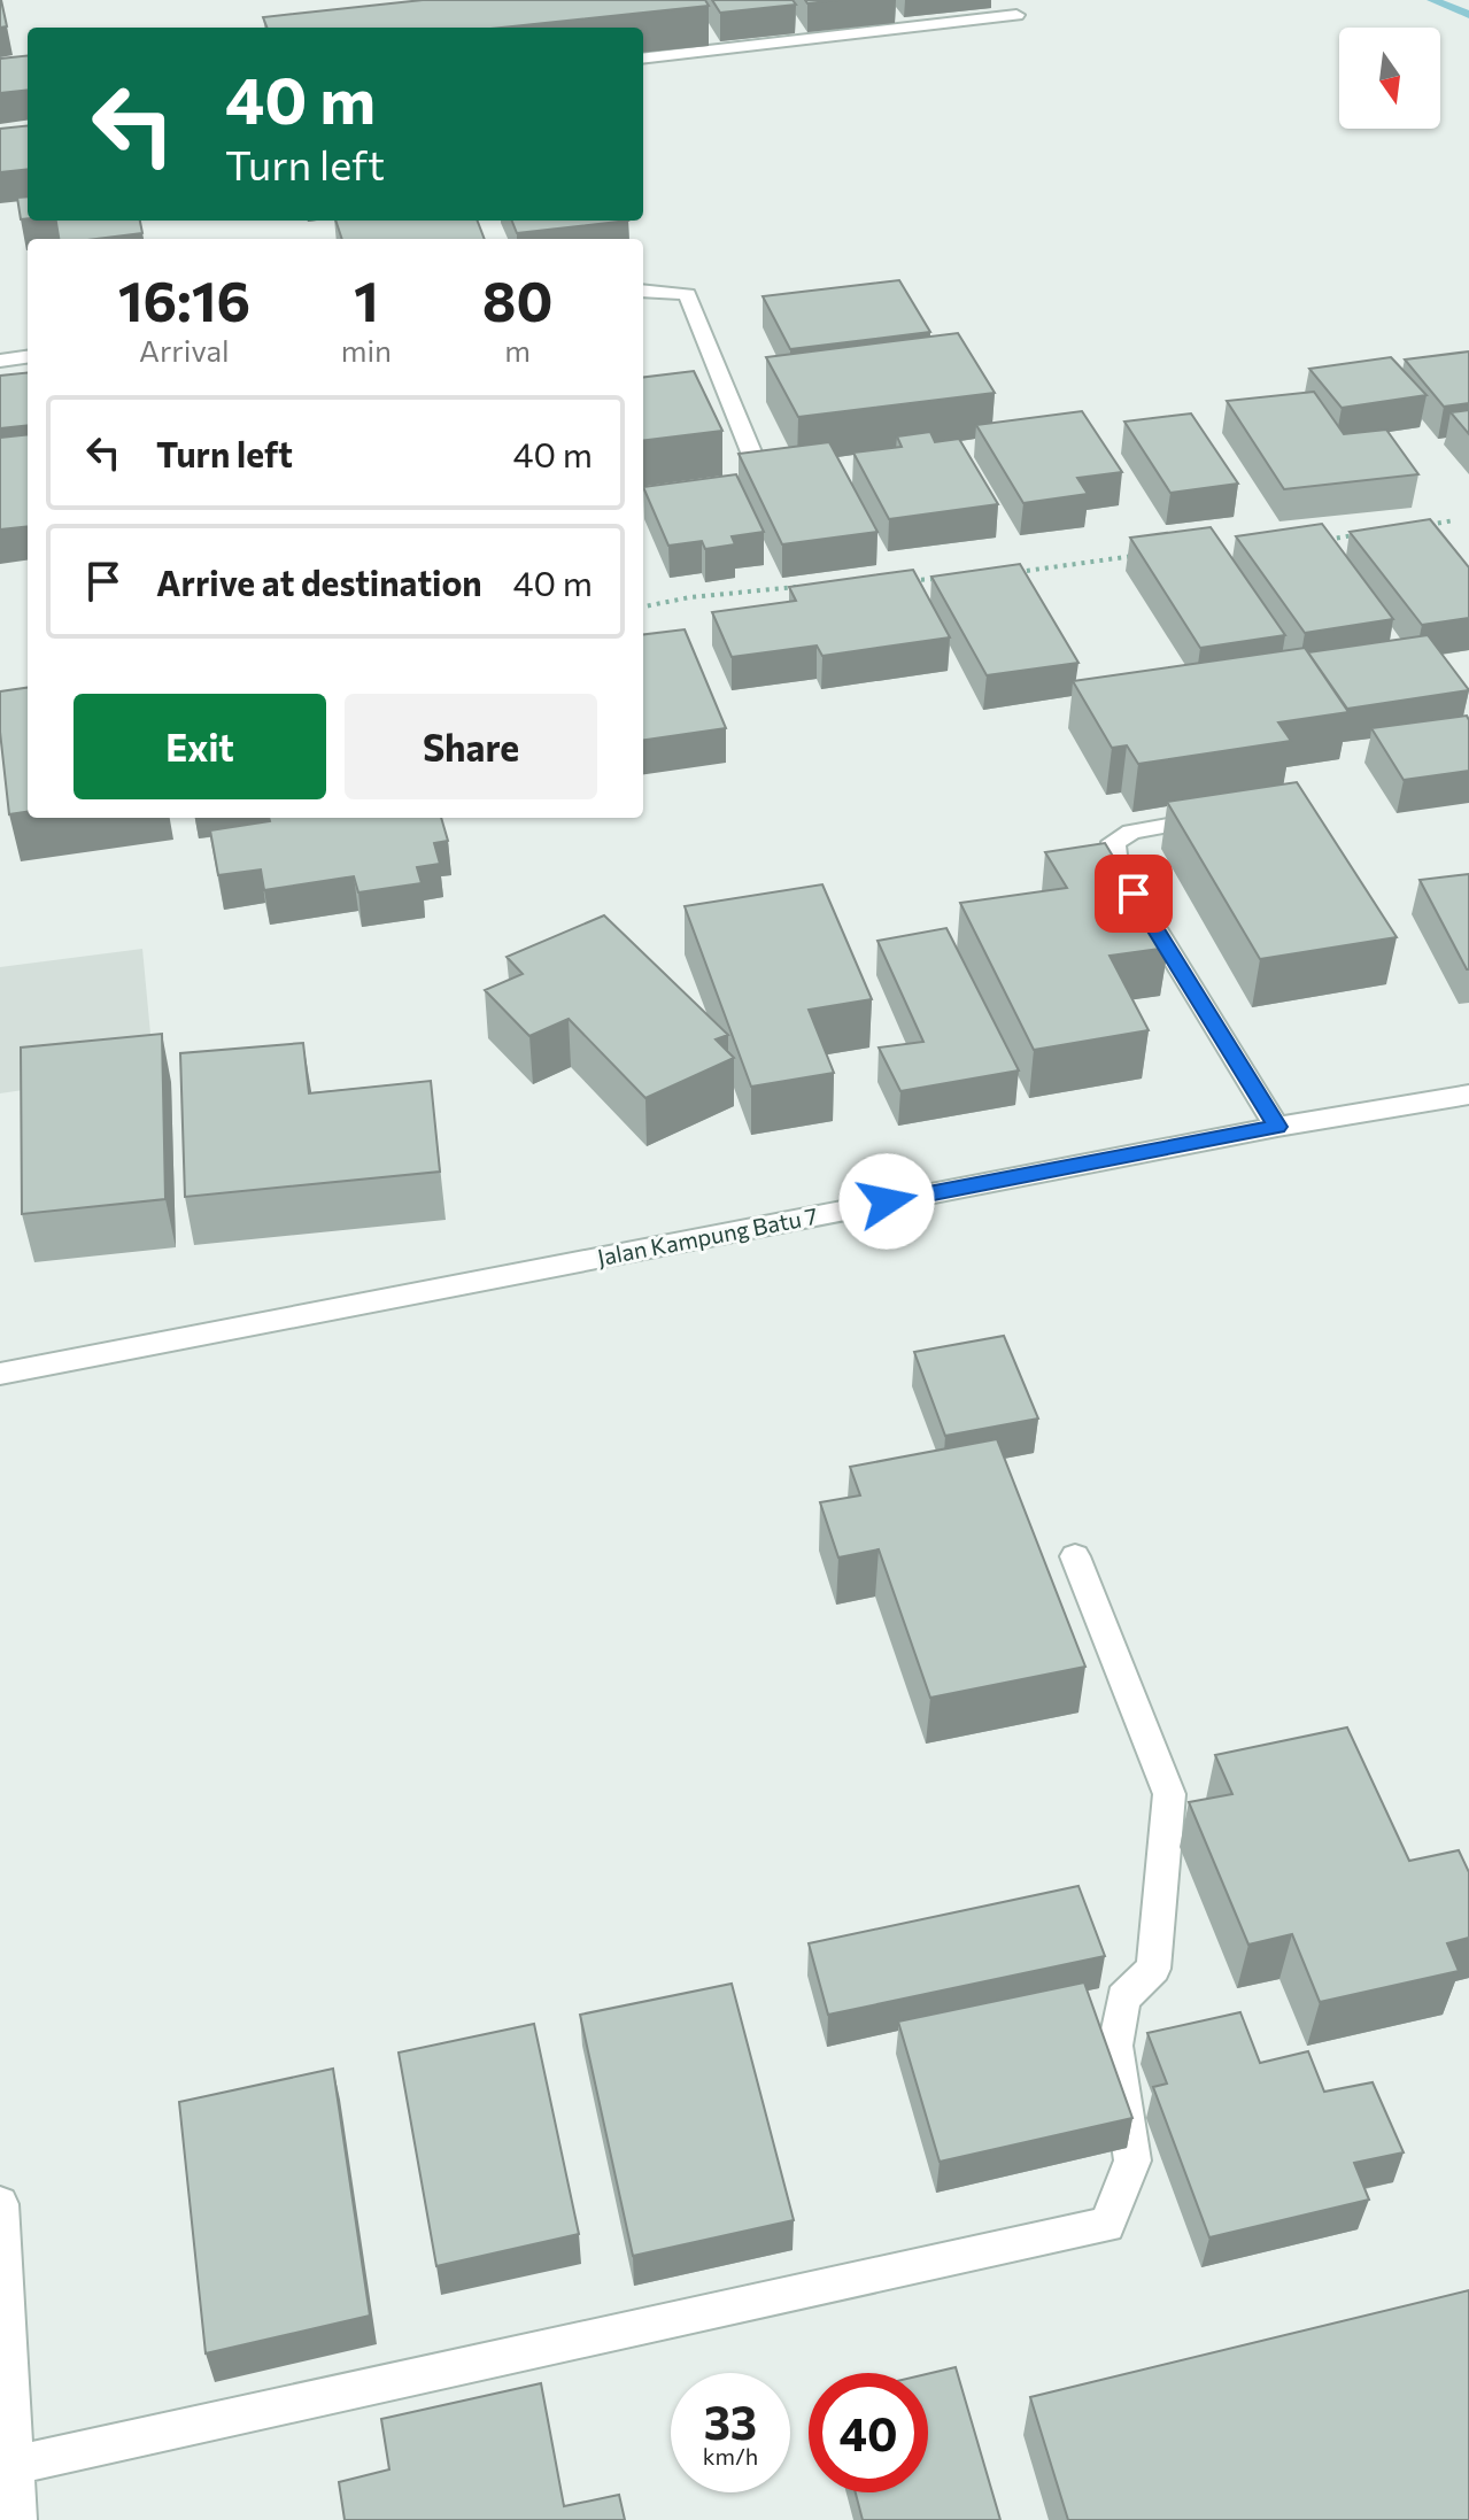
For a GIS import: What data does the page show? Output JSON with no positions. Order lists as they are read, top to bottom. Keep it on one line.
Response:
{"streets":{"street":["Jalan Kampung Batu 7"]},"north":"bottom","page":{"turn":["40 m","Turn left"],"eta":["16:16","Arrival","1","min","80","m"],"list":[{"name":"Turn left","value":"40 m"},{"name":"Arrive at destination","value":"40 m"}],"buttons":["Exit","Share"],"speed":"33 km/h","limit":"40"}}
